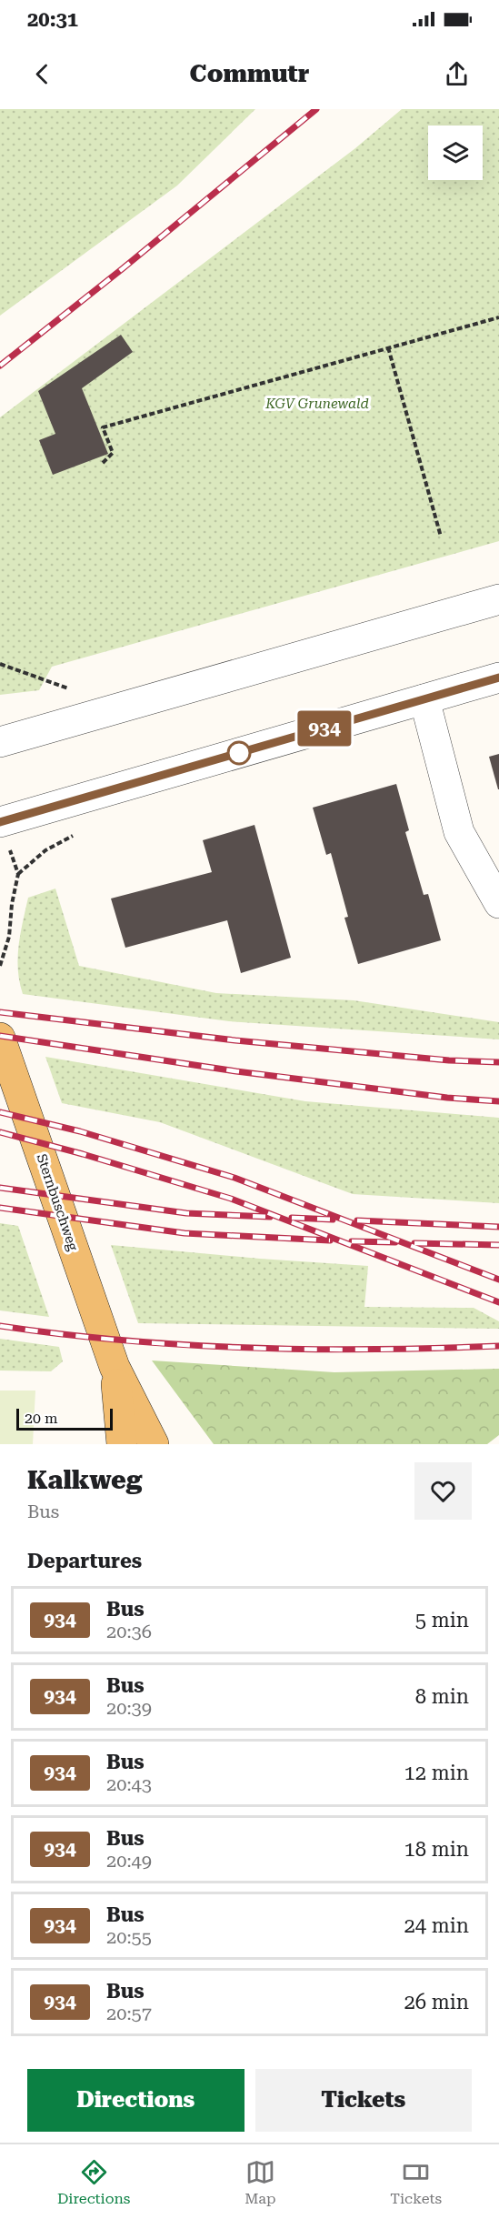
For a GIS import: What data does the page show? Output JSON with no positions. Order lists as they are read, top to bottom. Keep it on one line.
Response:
{"streets":{"main road":["Sternbuschweg"]},"parks":["KGV Grunewald"],"lines":["bus line 934"],"scale_bar":"20 m","page":{"status":"20:31","header":"Commutr","on_map":"934","scale":"20 m","heading":[["Kalkweg","Bus"],"Departures"],"list":[{"mark":"934","name":"Bus","note":"20:36","value":"5 min"},{"mark":"934","name":"Bus","note":"20:39","value":"8 min"},{"mark":"934","name":"Bus","note":"20:43","value":"12 min"},{"mark":"934","name":"Bus","note":"20:49","value":"18 min"},{"mark":"934","name":"Bus","note":"20:55","value":"24 min"},{"mark":"934","name":"Bus","note":"20:57","value":"26 min"}],"buttons":["Directions","Tickets"],"tabs":["Directions","Map","Tickets"]}}
